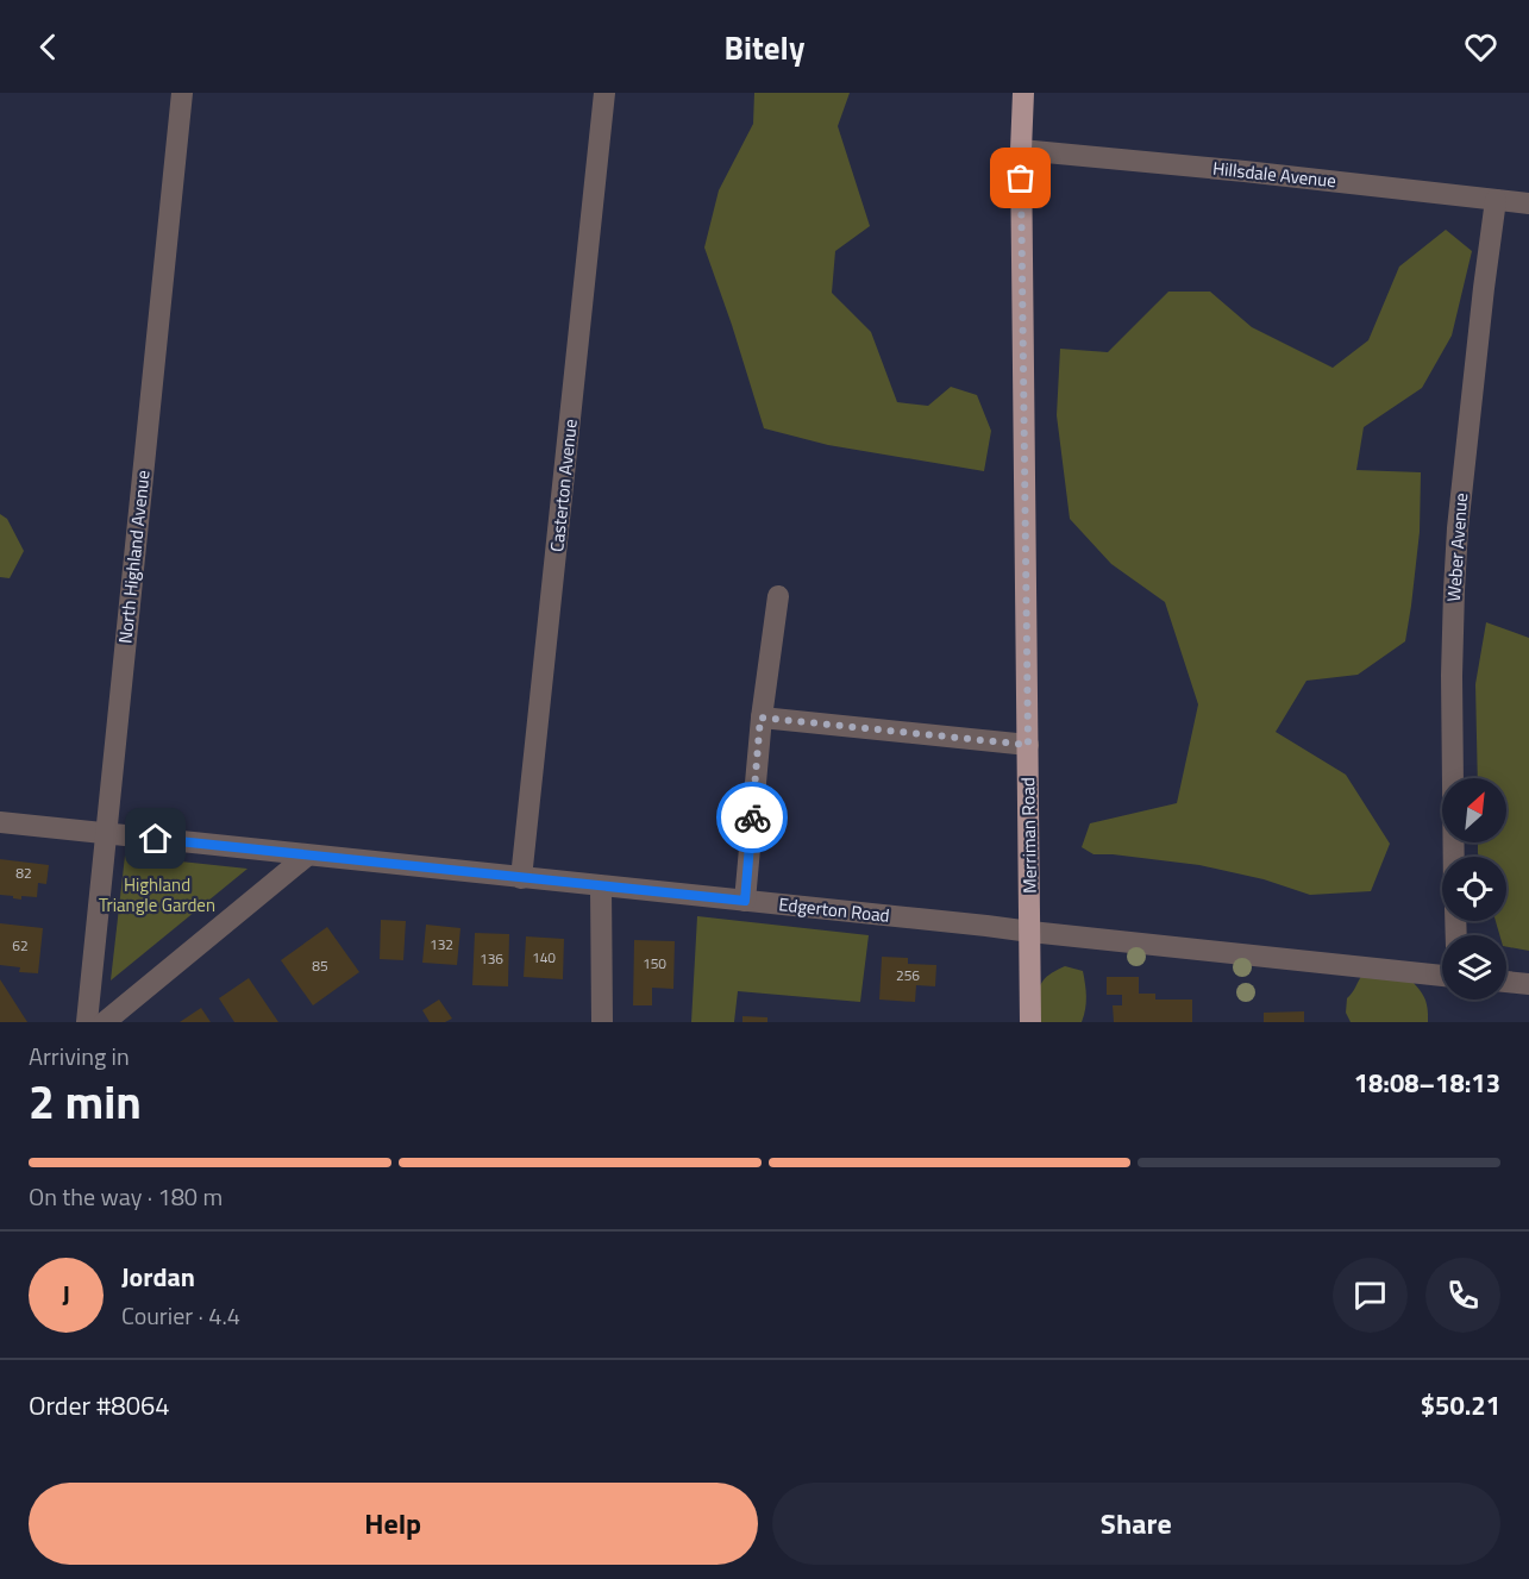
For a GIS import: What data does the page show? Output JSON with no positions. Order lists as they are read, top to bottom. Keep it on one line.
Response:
{"streets":{"main road":["Merriman Road"],"street":["Hillsdale Avenue","Casterton Avenue","Weber Avenue","North Highland Avenue","Edgerton Road"]},"crossings":[["Hillsdale Avenue","Weber Avenue"],["Hillsdale Avenue","Merriman Road"],["Casterton Avenue","Edgerton Road"],["North Highland Avenue","Edgerton Road"],["Merriman Road","Edgerton Road"]],"parks":["Highland Triangle Garden"],"house_numbers":["82","132","62","140","136","150","85","256"],"north":"top right","page":{"header":"Bitely","heading":["2 min","Arriving in","18:08–18:13"],"panel":["Jordan","Courier · 4.4","Order #8064","$50.21"],"bar":"On the way · 180 m","round":"J","buttons":["Help","Share"]}}
